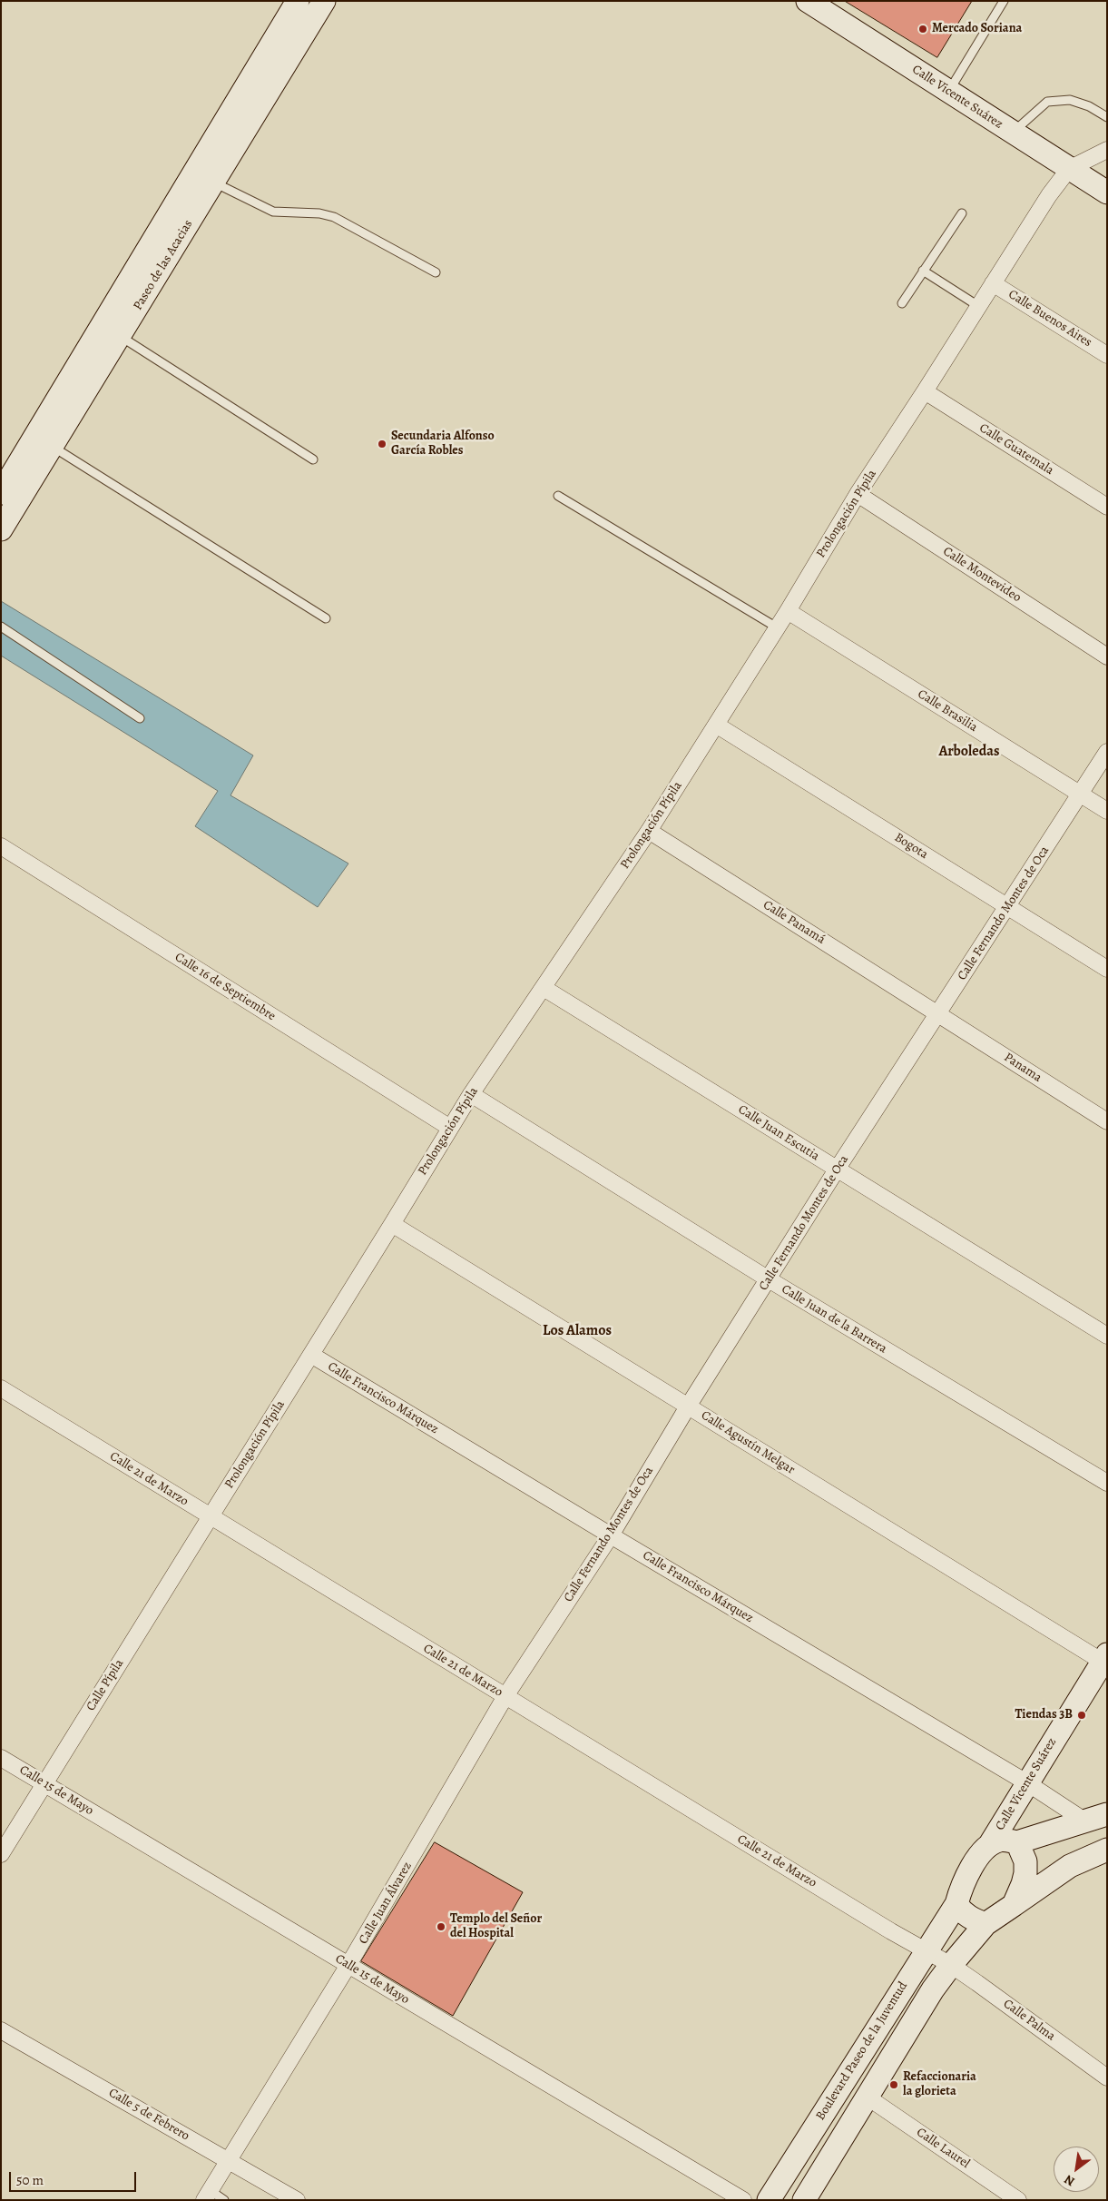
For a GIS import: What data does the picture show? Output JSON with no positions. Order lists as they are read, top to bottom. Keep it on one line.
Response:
{"streets":{"main road":["Calle Vicente Suárez","Paseo de las Acacias","Boulevard Paseo de la Juventud"],"street":["Calle Buenos Aires","Calle Guatemala","Prolongación Pípila","Calle Montevideo","Calle Brasilia","Bogota","Calle Fernando Montes de Oca","Calle Panamá","Calle 16 de Septiembre","Panama","Calle Juan Escutia","Calle Juan de la Barrera","Calle Francisco Márquez","Calle Agustín Melgar","Calle 21 de Marzo","Calle Pípila","Calle 15 de Mayo","Calle Juan Álvarez","Calle Palma","Calle 5 de Febrero","Calle Laurel"]},"crossings":[["Calle Vicente Suárez","Prolongación Pípila"],["Calle Vicente Suárez","Calle Francisco Márquez"],["Calle Vicente Suárez","Calle Agustín Melgar"],["Calle Vicente Suárez","Boulevard Paseo de la Juventud"],["Calle Buenos Aires","Prolongación Pípila"],["Calle Guatemala","Prolongación Pípila"],["Prolongación Pípila","Calle Montevideo"],["Prolongación Pípila","Calle Brasilia"],["Prolongación Pípila","Bogota"],["Prolongación Pípila","Calle Panamá"],["Prolongación Pípila","Calle 16 de Septiembre"],["Prolongación Pípila","Calle Juan Escutia"],["Prolongación Pípila","Calle Juan de la Barrera"],["Prolongación Pípila","Calle Francisco Márquez"],["Prolongación Pípila","Calle Agustín Melgar"],["Prolongación Pípila","Calle 21 de Marzo"],["Prolongación Pípila","Calle Pípila"],["Calle Brasilia","Calle Fernando Montes de Oca"],["Bogota","Calle Fernando Montes de Oca"],["Calle Fernando Montes de Oca","Calle Panamá"],["Calle Fernando Montes de Oca","Panama"],["Calle Fernando Montes de Oca","Calle Juan Escutia"],["Calle Fernando Montes de Oca","Calle Juan de la Barrera"],["Calle Fernando Montes de Oca","Calle Francisco Márquez"],["Calle Fernando Montes de Oca","Calle Agustín Melgar"],["Calle Fernando Montes de Oca","Calle 21 de Marzo"],["Calle Fernando Montes de Oca","Calle Juan Álvarez"],["Calle Panamá","Panama"],["Calle 21 de Marzo","Calle Pípila"],["Calle 21 de Marzo","Calle Juan Álvarez"],["Calle 21 de Marzo","Calle Palma"],["Calle 21 de Marzo","Boulevard Paseo de la Juventud"],["Calle Pípila","Calle 15 de Mayo"],["Calle 15 de Mayo","Calle Juan Álvarez"],["Calle Juan Álvarez","Calle 5 de Febrero"]],"districts":["Arboledas","Los Alamos"],"places":["Mercado Soriana","Secundaria Alfonso García Robles","Tiendas 3B","Templo del Señor del Hospital","Refaccionaria la glorieta"],"scale_bar":"50 m","north":"bottom left"}
